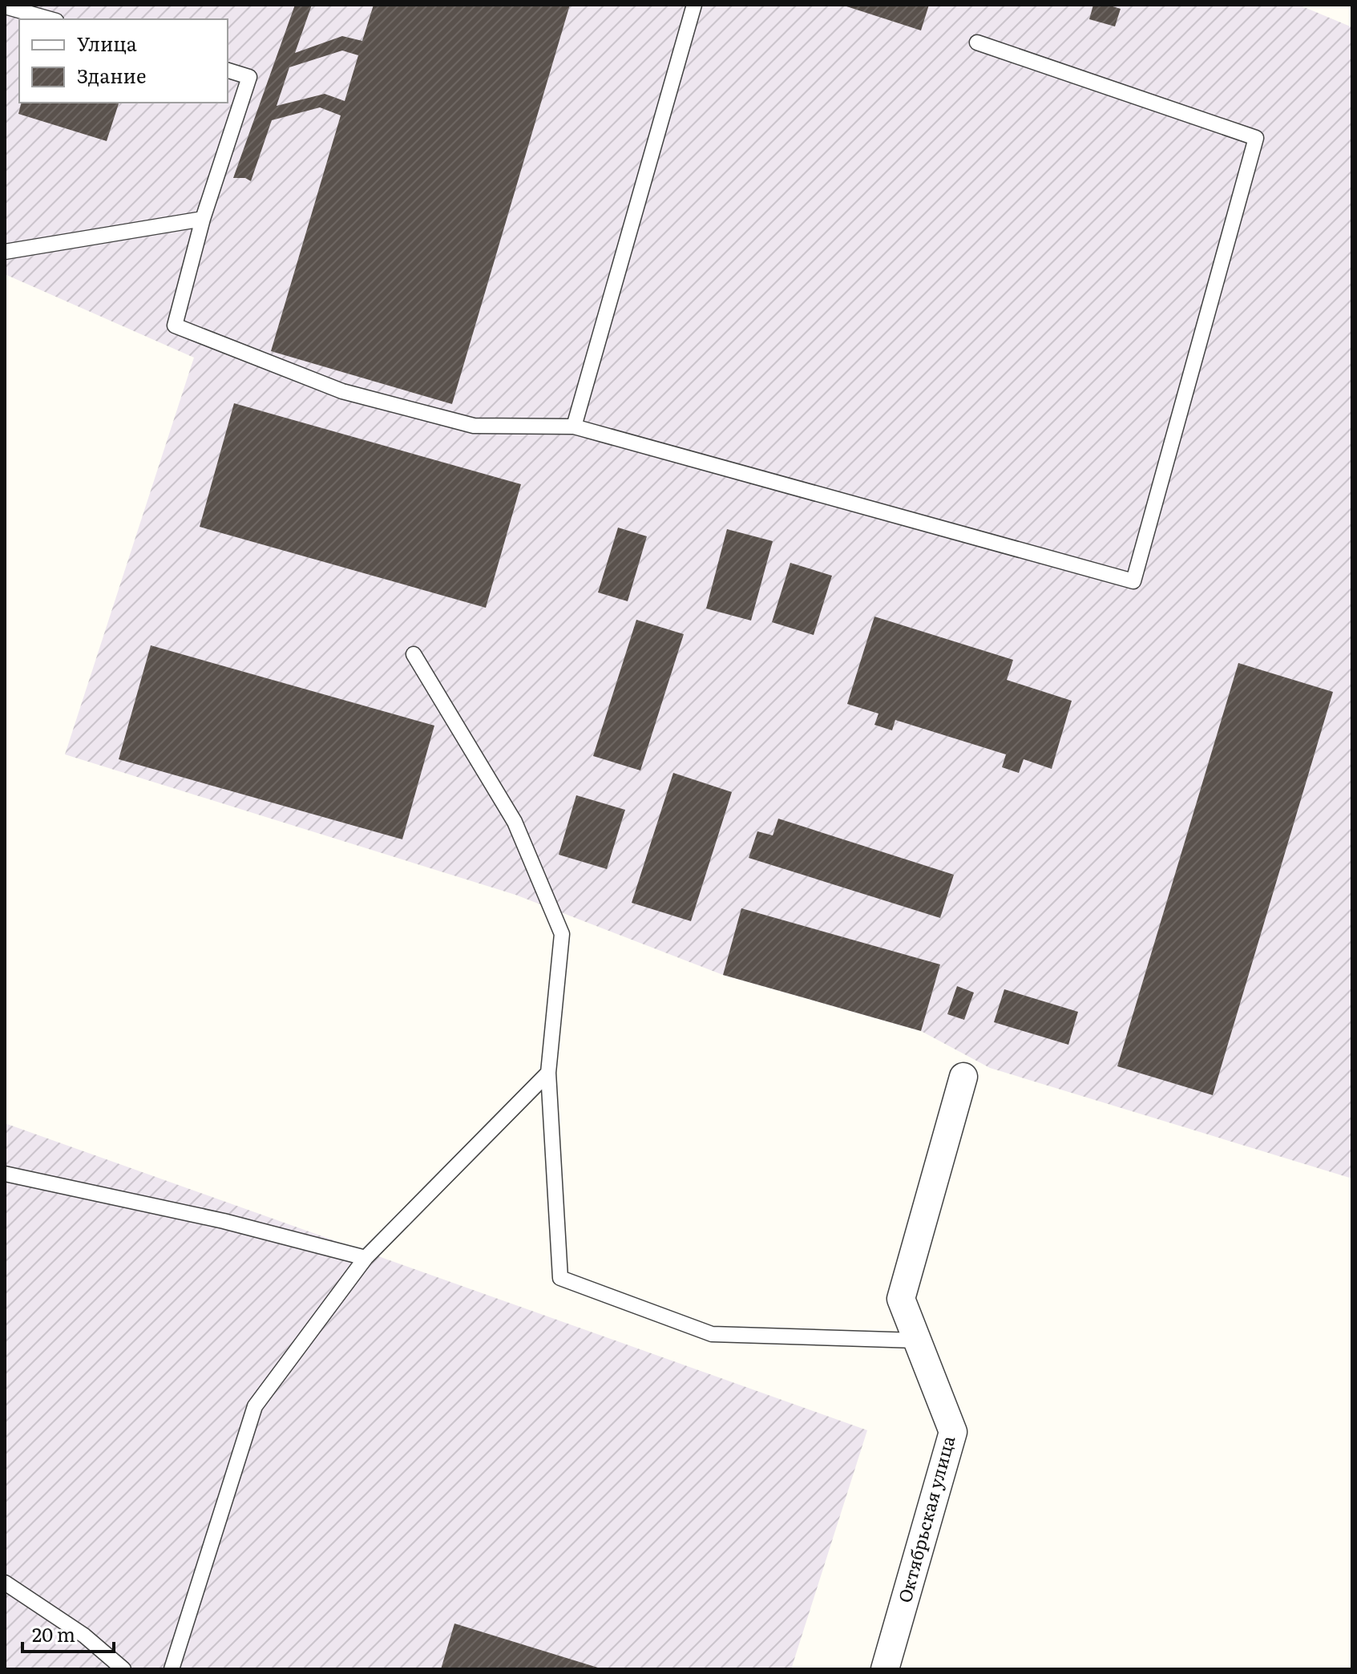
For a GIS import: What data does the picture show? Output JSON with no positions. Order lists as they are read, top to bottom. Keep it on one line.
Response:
{"streets":{"street":["Октябрьская улица"]},"legend":["Улица","Здание"],"scale_bar":"20 m"}
